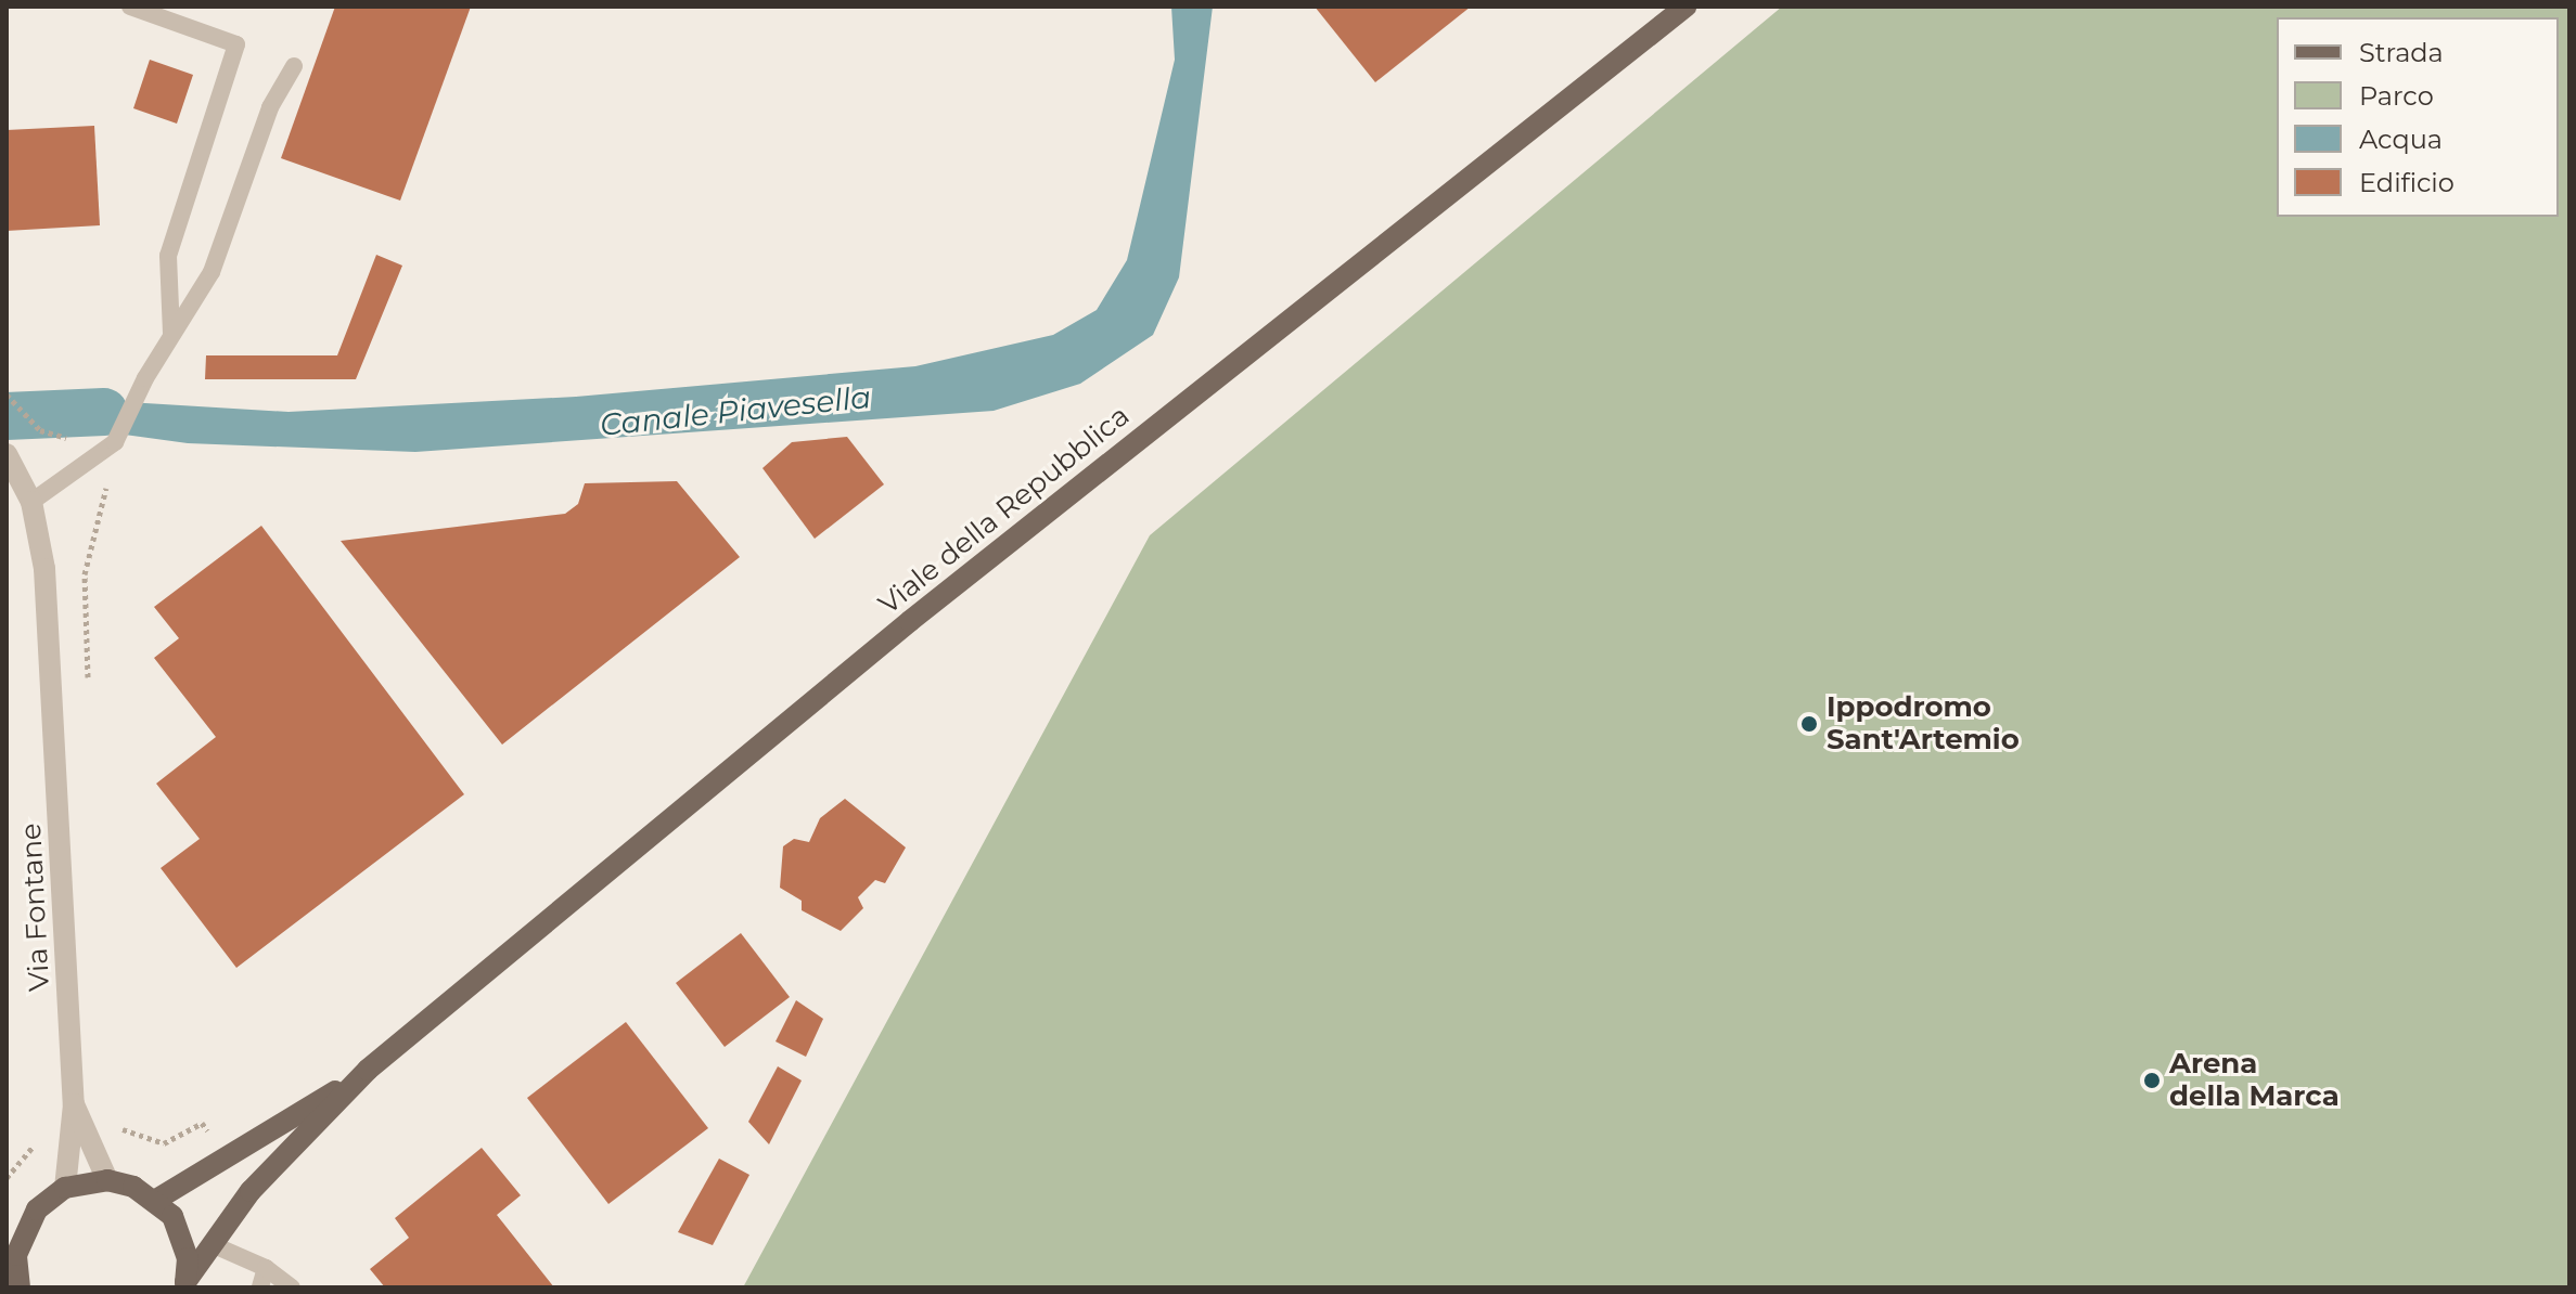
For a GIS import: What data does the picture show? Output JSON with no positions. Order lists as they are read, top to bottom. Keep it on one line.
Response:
{"streets":{"main road":["Viale della Repubblica"],"street":["Via Fontane"]},"water":["Canale Piavesella"],"places":["Ippodromo Sant'Artemio","Arena della Marca"],"legend":["Strada","Parco","Acqua","Edificio"]}
